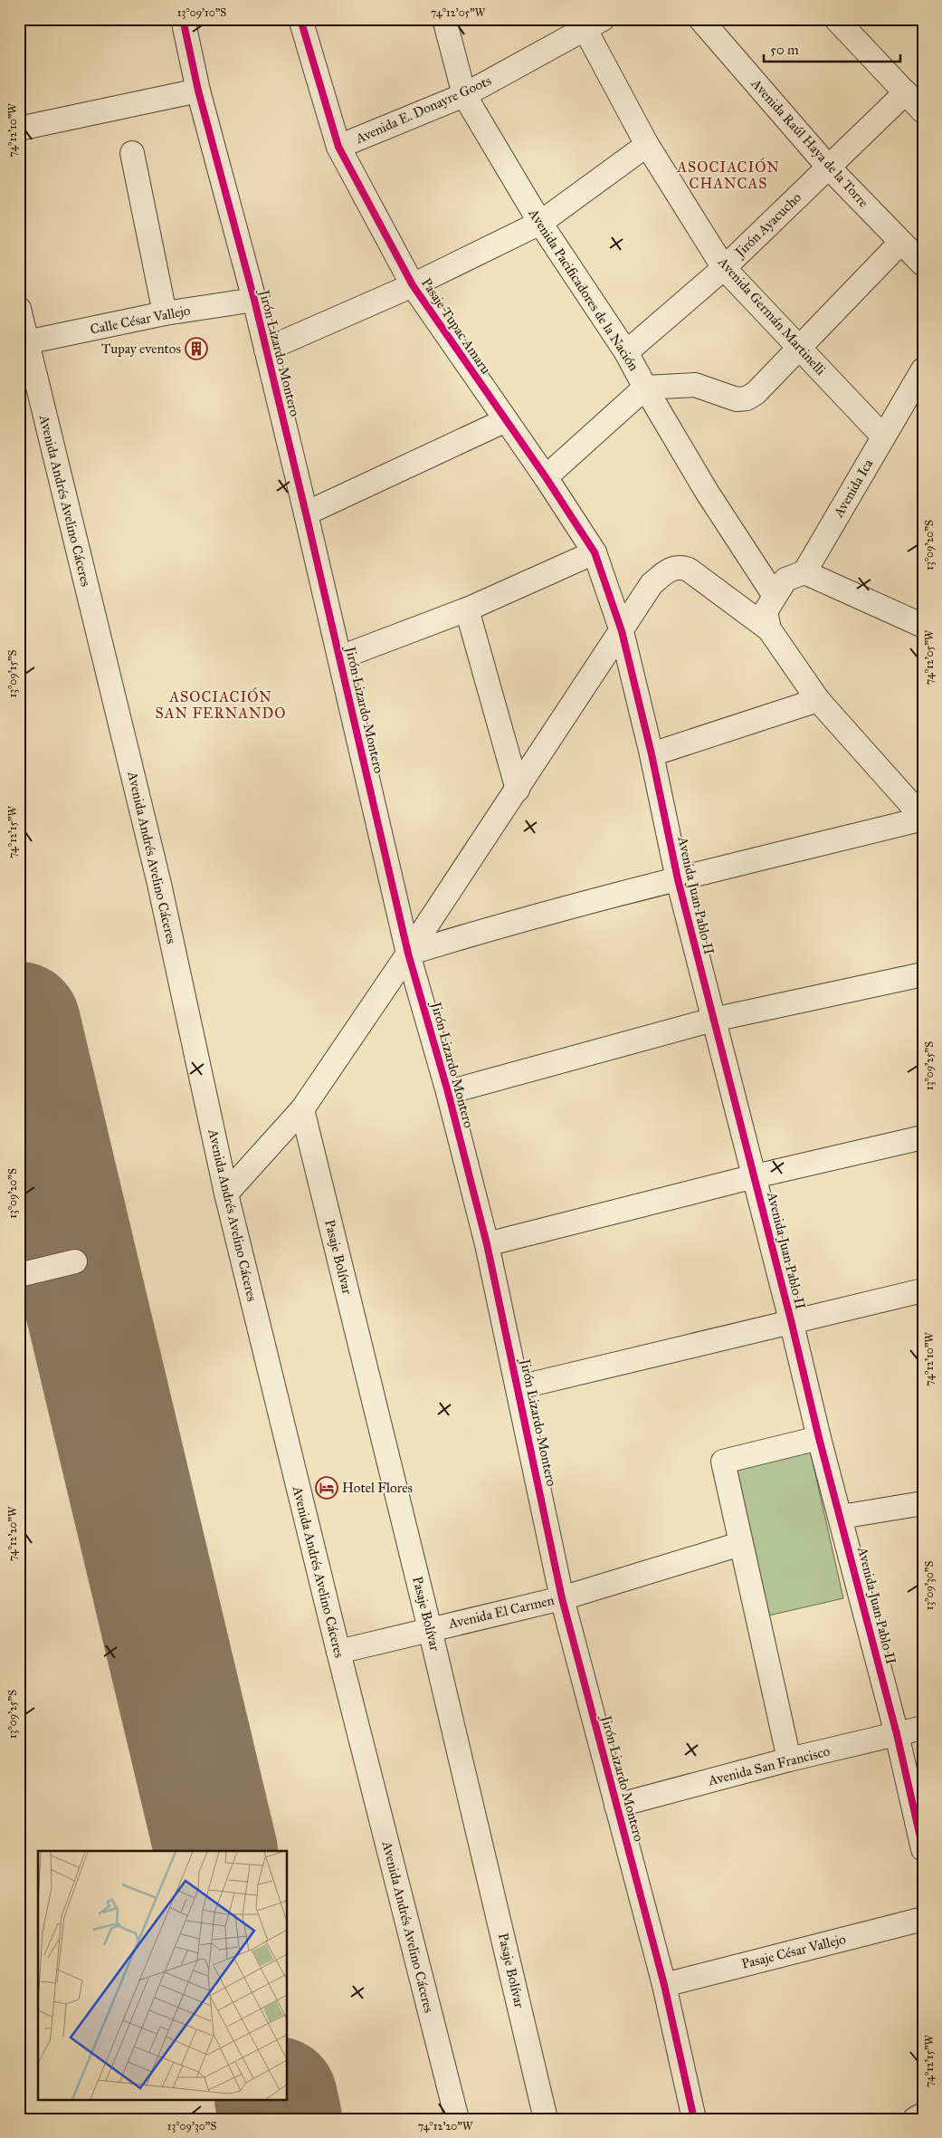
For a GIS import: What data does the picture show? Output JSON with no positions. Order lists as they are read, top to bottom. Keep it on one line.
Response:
{"streets":{"street":["Avenida E. Donayre Goots","Avenida Raúl Haya de la Torre","Jirón Ayacucho","Avenida Pacificadores de la Nación","Avenida Germán Martinelli","Calle César Vallejo","Pasaje Tupac Amaru","Jirón Lizardo Montero","Avenida Ica","Avenida Andrés Avelino Cáceres","Avenida Juan Pablo II","Pasaje Bolívar","Avenida El Carmen","Avenida San Francisco","Pasaje César Vallejo"]},"crossings":[["Avenida E. Donayre Goots","Avenida Pacificadores de la Nación"],["Avenida E. Donayre Goots","Avenida Germán Martinelli"],["Avenida E. Donayre Goots","Pasaje Tupac Amaru"],["Avenida Raúl Haya de la Torre","Jirón Ayacucho"],["Jirón Ayacucho","Avenida Pacificadores de la Nación"],["Jirón Ayacucho","Avenida Germán Martinelli"],["Avenida Germán Martinelli","Avenida Ica"],["Calle César Vallejo","Jirón Lizardo Montero"],["Calle César Vallejo","Avenida Andrés Avelino Cáceres"],["Pasaje Tupac Amaru","Avenida Juan Pablo II"],["Jirón Lizardo Montero","Avenida El Carmen"],["Jirón Lizardo Montero","Avenida San Francisco"],["Jirón Lizardo Montero","Pasaje César Vallejo"],["Avenida Andrés Avelino Cáceres","Avenida El Carmen"],["Avenida Juan Pablo II","Avenida San Francisco"],["Pasaje Bolívar","Avenida El Carmen"]],"districts":["ASOCIACIÓN CHANCAS","ASOCIACIÓN SAN FERNANDO"],"places":{"building":["Tupay eventos"],"hotel":["Hotel Flores"]},"scale_bar":"50 m","coordinates":["13°09'10\"S","74°12'05\"W","74°12'10\"W","13°09'20\"S","13°09'15\"S","74°12'15\"W","13°09'25\"S","74°12'20\"W","13°09'30\"S"]}
